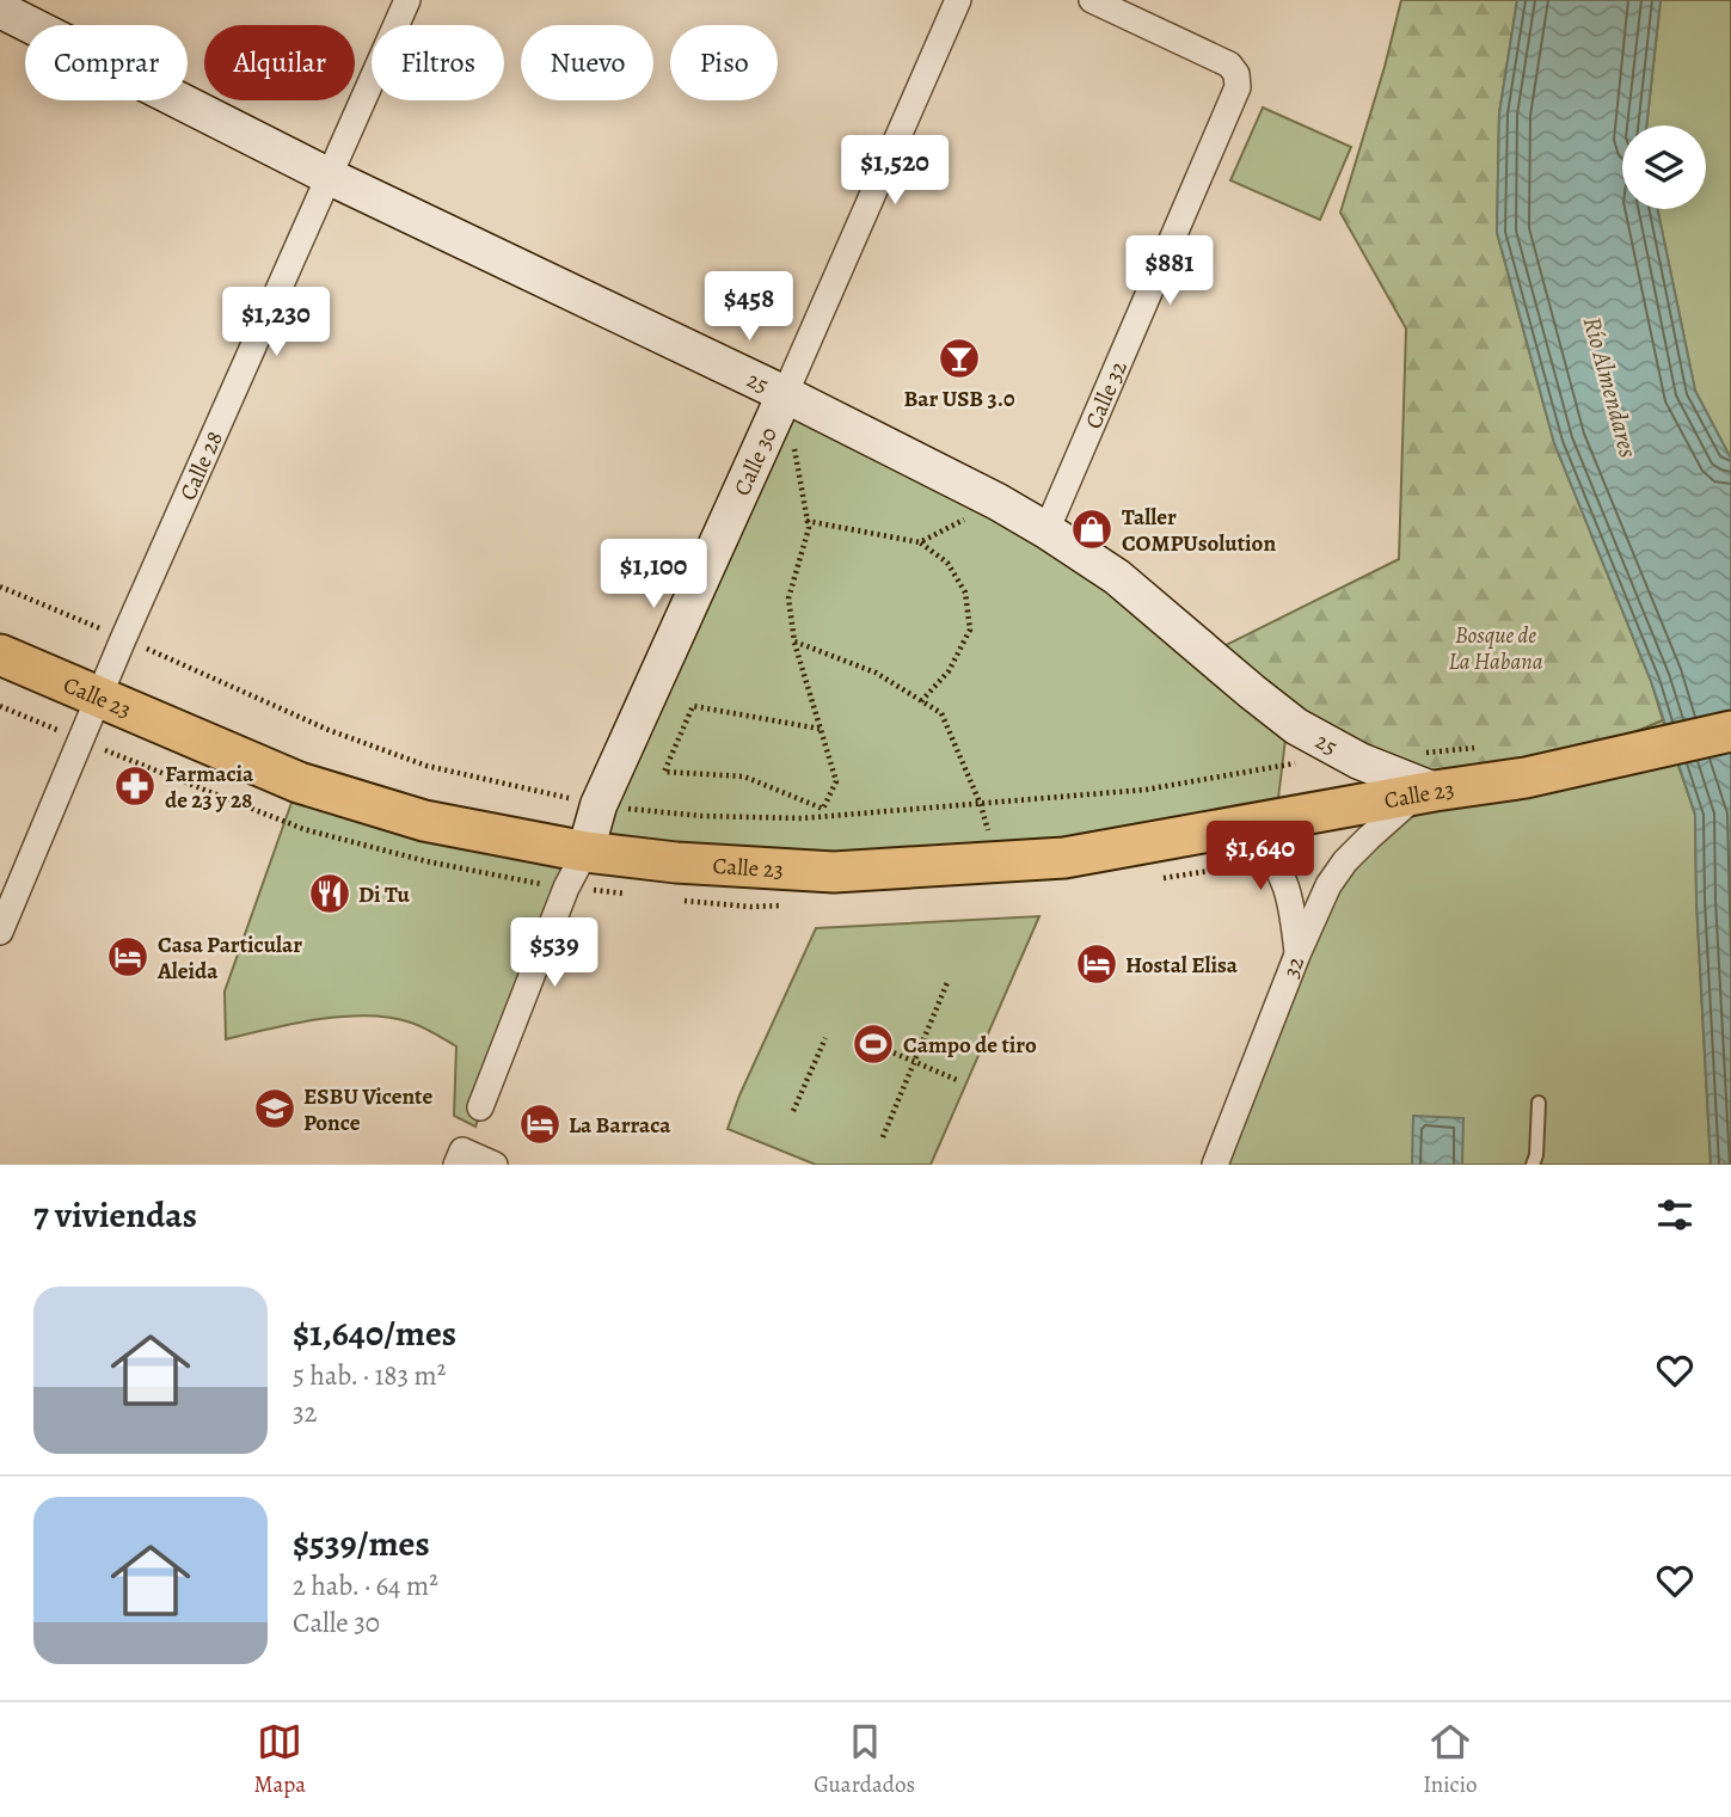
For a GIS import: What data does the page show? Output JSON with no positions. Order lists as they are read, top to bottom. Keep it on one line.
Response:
{"streets":{"main road":["25","Calle 30","Calle 23"],"street":["Calle 32","Calle 28","32"]},"crossings":[["25","Calle 32"],["25","Calle 30"],["25","Calle 28"],["25","Calle 23"],["25","32"],["Calle 30","Calle 23"],["Calle 28","Calle 23"],["Calle 23","32"]],"water":["Río Almendares"],"parks":["Bosque de La Habana"],"places":{"bar":["Bar USB 3.0"],"shop":["Taller COMPUsolution"],"pharmacy":["Farmacia de 23 y 28"],"restaurant":["Di Tu"],"hotel":["Casa Particular Aleida","Hostal Elisa","La Barraca"],"sports":["Campo de tiro"],"school or university":["ESBU Vicente Ponce"]},"page":{"chip":["Comprar","Alquilar","Filtros","Nuevo","Piso"],"price":["$1,520","$881","$458","$1,230","$1,100","$1,640","$539"],"heading":"7 viviendas","list":[{"name":"$1,640/mes","note":"5 hab. · 183 m² · 32"},{"name":"$539/mes","note":"2 hab. · 64 m² · Calle 30"}],"tabs":["Mapa","Guardados","Inicio"]}}
